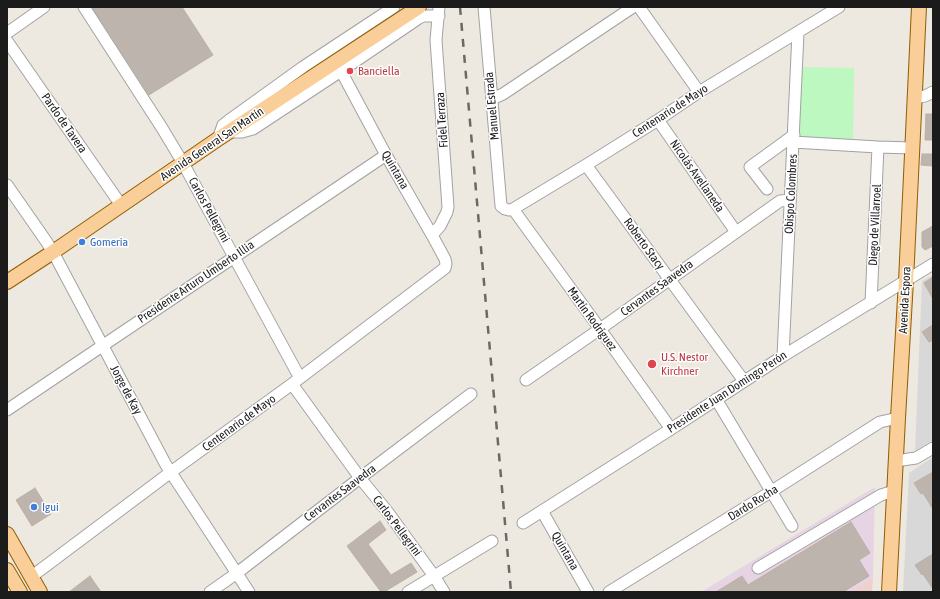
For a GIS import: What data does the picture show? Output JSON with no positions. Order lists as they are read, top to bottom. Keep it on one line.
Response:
{"streets":{"main road":["Avenida General San Martín","Avenida Espora"],"street":["Manuel Estrada","Centenario de Mayo","Fidel Terraza","Pardo de Tavera","Quintana","Nicolás Avellaneda","Obispo Colombres","Carlos Pellegrini","Diego de Villarroel","Roberto Stacy","Presidente Arturo Umberto Illia","Cervantes Saavedra","Martín Rodríguez","Jorge de Kay","Presidente Juan Domingo Perón","Dardo Rocha"]},"crossings":[["Manuel Estrada","Centenario de Mayo"],["Manuel Estrada","Martín Rodríguez"],["Centenario de Mayo","Quintana"],["Centenario de Mayo","Nicolás Avellaneda"],["Centenario de Mayo","Obispo Colombres"],["Centenario de Mayo","Carlos Pellegrini"],["Centenario de Mayo","Roberto Stacy"],["Centenario de Mayo","Martín Rodríguez"],["Centenario de Mayo","Jorge de Kay"],["Fidel Terraza","Quintana"],["Pardo de Tavera","Avenida General San Martín"],["Avenida General San Martín","Carlos Pellegrini"],["Avenida General San Martín","Jorge de Kay"],["Quintana","Presidente Arturo Umberto Illia"],["Quintana","Presidente Juan Domingo Perón"],["Nicolás Avellaneda","Cervantes Saavedra"],["Obispo Colombres","Cervantes Saavedra"],["Obispo Colombres","Presidente Juan Domingo Perón"],["Carlos Pellegrini","Presidente Arturo Umberto Illia"],["Carlos Pellegrini","Cervantes Saavedra"],["Diego de Villarroel","Presidente Juan Domingo Perón"],["Roberto Stacy","Cervantes Saavedra"],["Roberto Stacy","Presidente Juan Domingo Perón"],["Presidente Arturo Umberto Illia","Jorge de Kay"],["Cervantes Saavedra","Martín Rodríguez"],["Cervantes Saavedra","Jorge de Kay"],["Avenida Espora","Presidente Juan Domingo Perón"],["Avenida Espora","Dardo Rocha"],["Martín Rodríguez","Presidente Juan Domingo Perón"]],"places":["Banciella","Gomeria","U.S. Nestor Kirchner","Igui"]}
